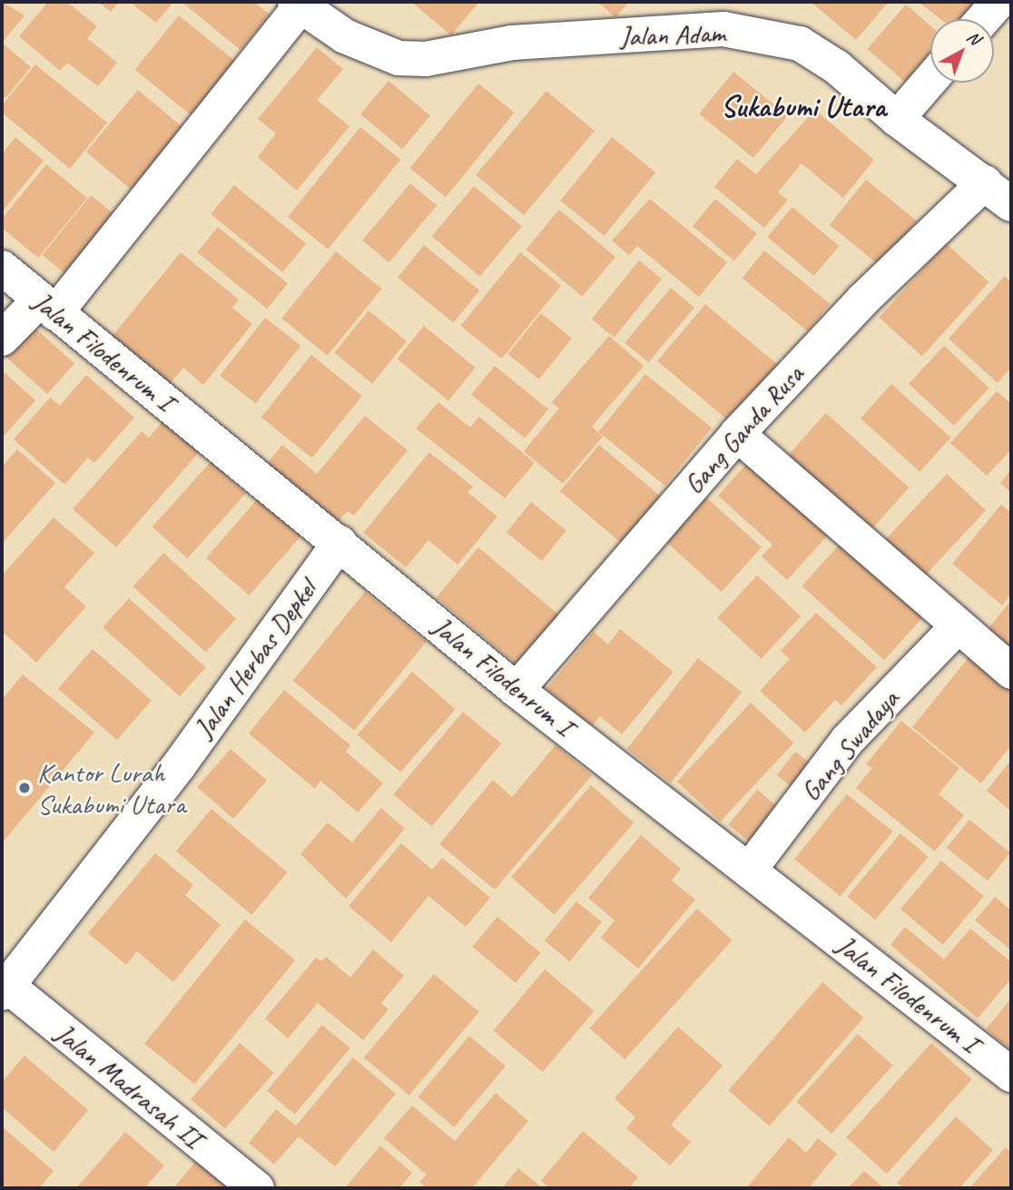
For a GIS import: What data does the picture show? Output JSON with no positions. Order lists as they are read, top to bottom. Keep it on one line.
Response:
{"streets":{"street":["Jalan Adam","Jalan Filodenrum I","Gang Ganda Rusa","Jalan Herbas Depkel","Gang Swadaya","Jalan Madrasah II"]},"crossings":[["Jalan Adam","Gang Ganda Rusa"],["Jalan Filodenrum I","Gang Ganda Rusa"],["Jalan Filodenrum I","Jalan Herbas Depkel"],["Jalan Filodenrum I","Gang Swadaya"],["Jalan Herbas Depkel","Jalan Madrasah II"]],"districts":["Sukabumi Utara"],"places":["Kantor Lurah Sukabumi Utara"],"north":"top right"}
